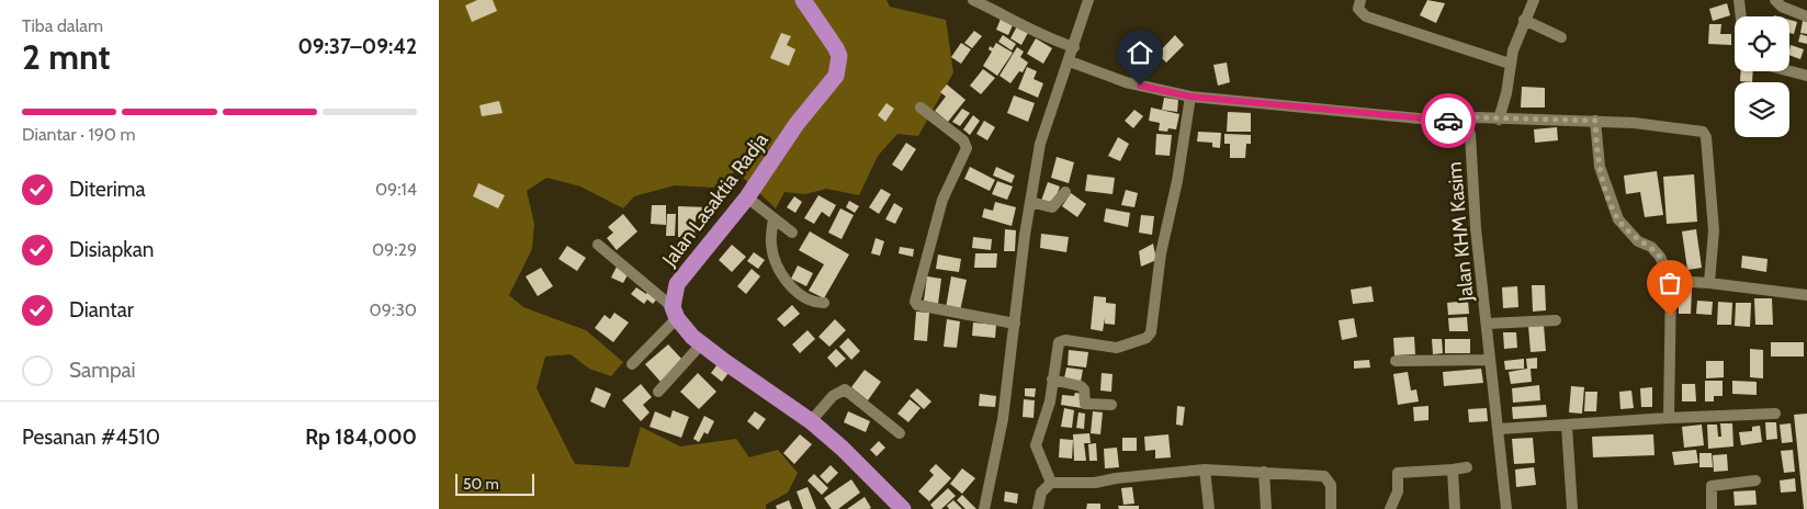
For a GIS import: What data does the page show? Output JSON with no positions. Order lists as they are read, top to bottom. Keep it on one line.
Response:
{"streets":{"highway":["Jalan Lasaktia Radja"],"street":["Jalan KHM Kasim"]},"scale_bar":"50 m","page":{"heading":["2 mnt","Tiba dalam","09:37–09:42"],"panel":["Pesanan #4510","Rp 184,000"],"bar":"Diantar · 190 m","list":[["Diterima","09:14"],["Disiapkan","09:29"],["Diantar","09:30"],"Sampai"],"scale":"50 m"}}
